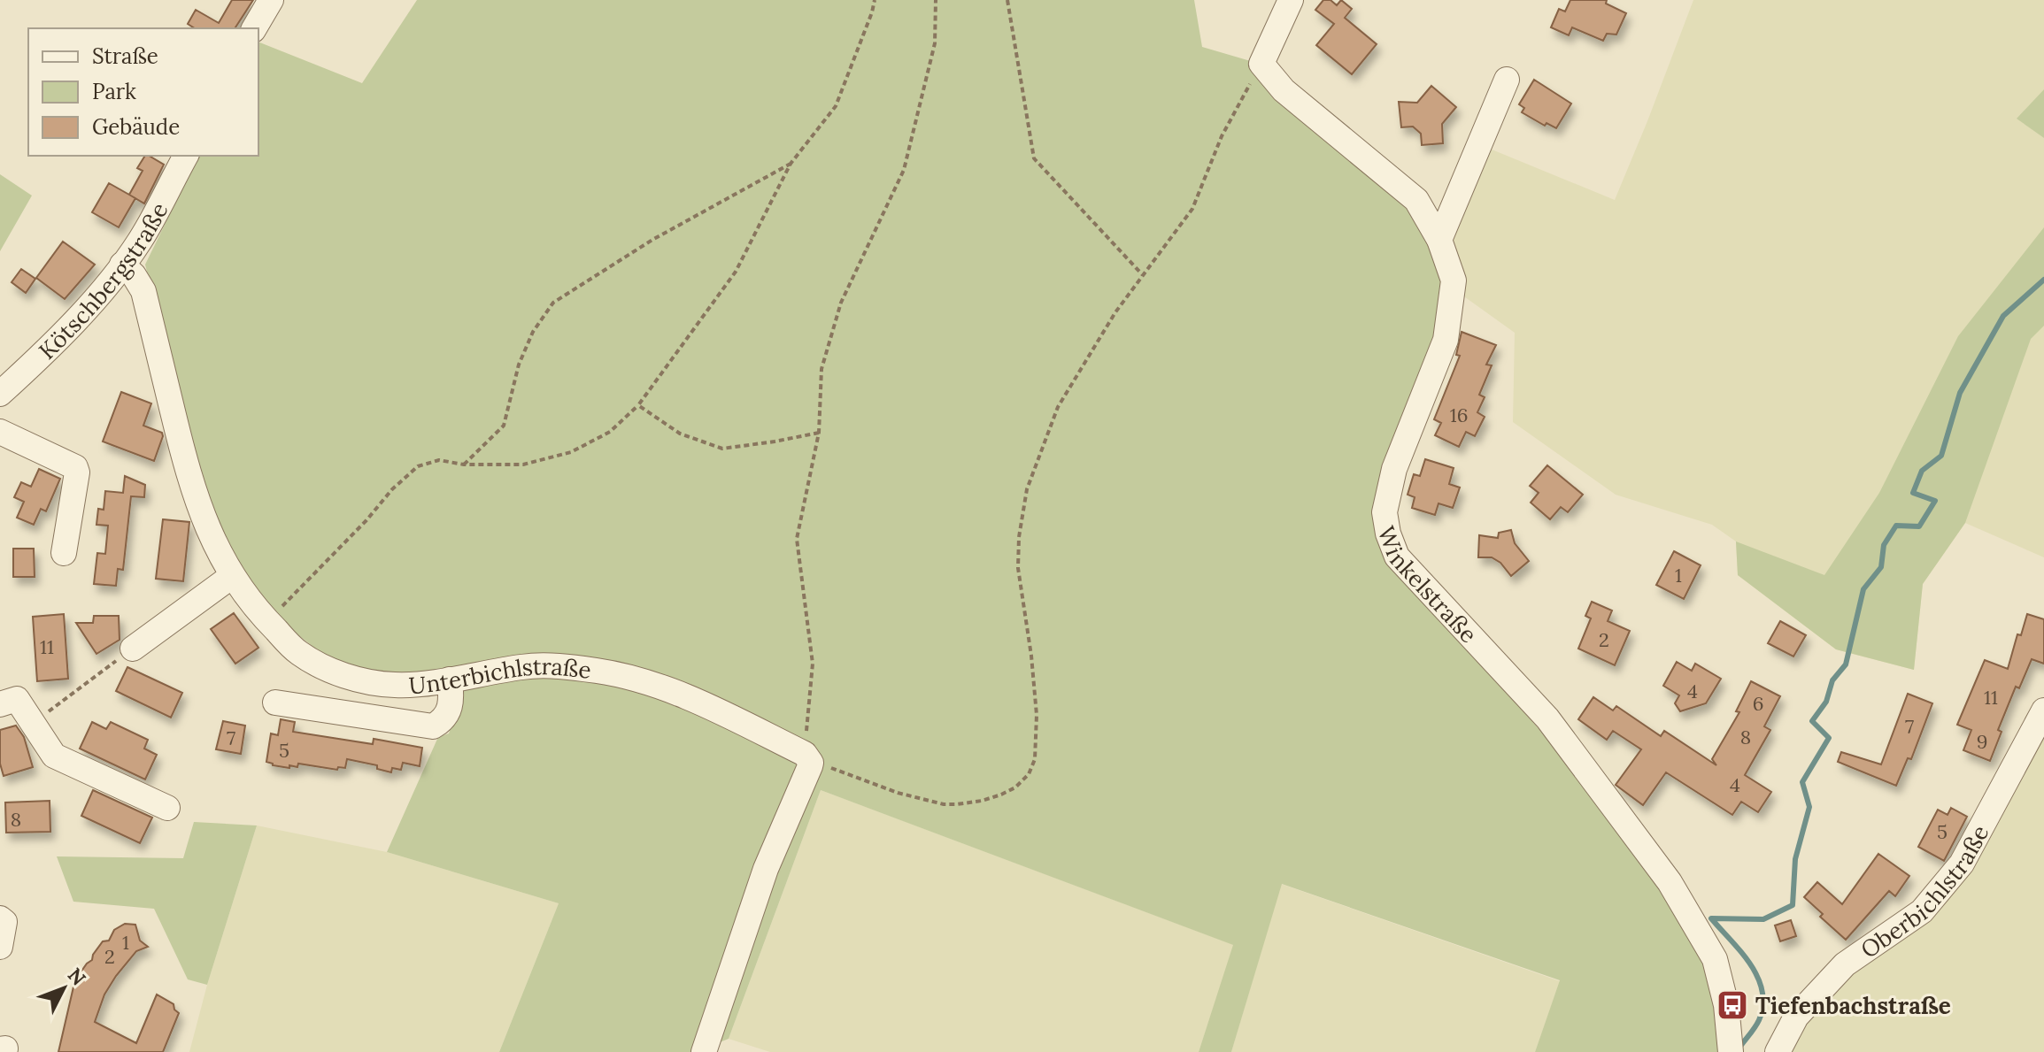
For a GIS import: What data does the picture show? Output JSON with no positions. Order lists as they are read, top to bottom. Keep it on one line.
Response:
{"streets":{"street":["Kötschbergstraße","Winkelstraße","Unterbichlstraße","Oberbichlstraße"]},"crossings":[["Kötschbergstraße","Unterbichlstraße"]],"places":{"bus stop":["Tiefenbachstraße"]},"house_numbers":["16","1","2","11","4","11","6","7","8","7","9","5","4","8","5","1","2"],"legend":["Straße","Park","Gebäude"],"north":"top right"}
